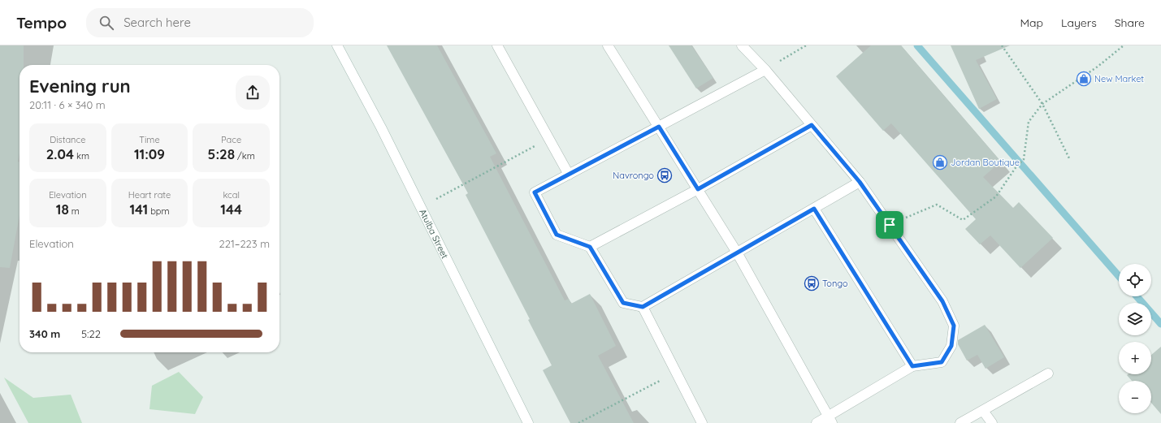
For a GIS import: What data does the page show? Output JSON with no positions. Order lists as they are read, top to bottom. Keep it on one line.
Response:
{"streets":{"street":["Atulba Street"]},"places":{"shop":["New Market","Jordan Boutique"],"bus stop":["Navrongo","Tongo"]},"page":{"header":"Tempo","search":"Search here","nav":["Map","Layers","Share"],"heading":["Evening run","20:11 · 6 × 340 m"],"stats":[["Distance","2.04 km"],["Time","11:09"],["Pace","5:28 /km"],["Elevation","18 m"],["Heart rate","141 bpm"],["kcal","144"]],"chart":["Elevation","221–223 m"],"map_buttons":["+","−"],"list":[{"name":"340 m","note":"5:22"}]}}
